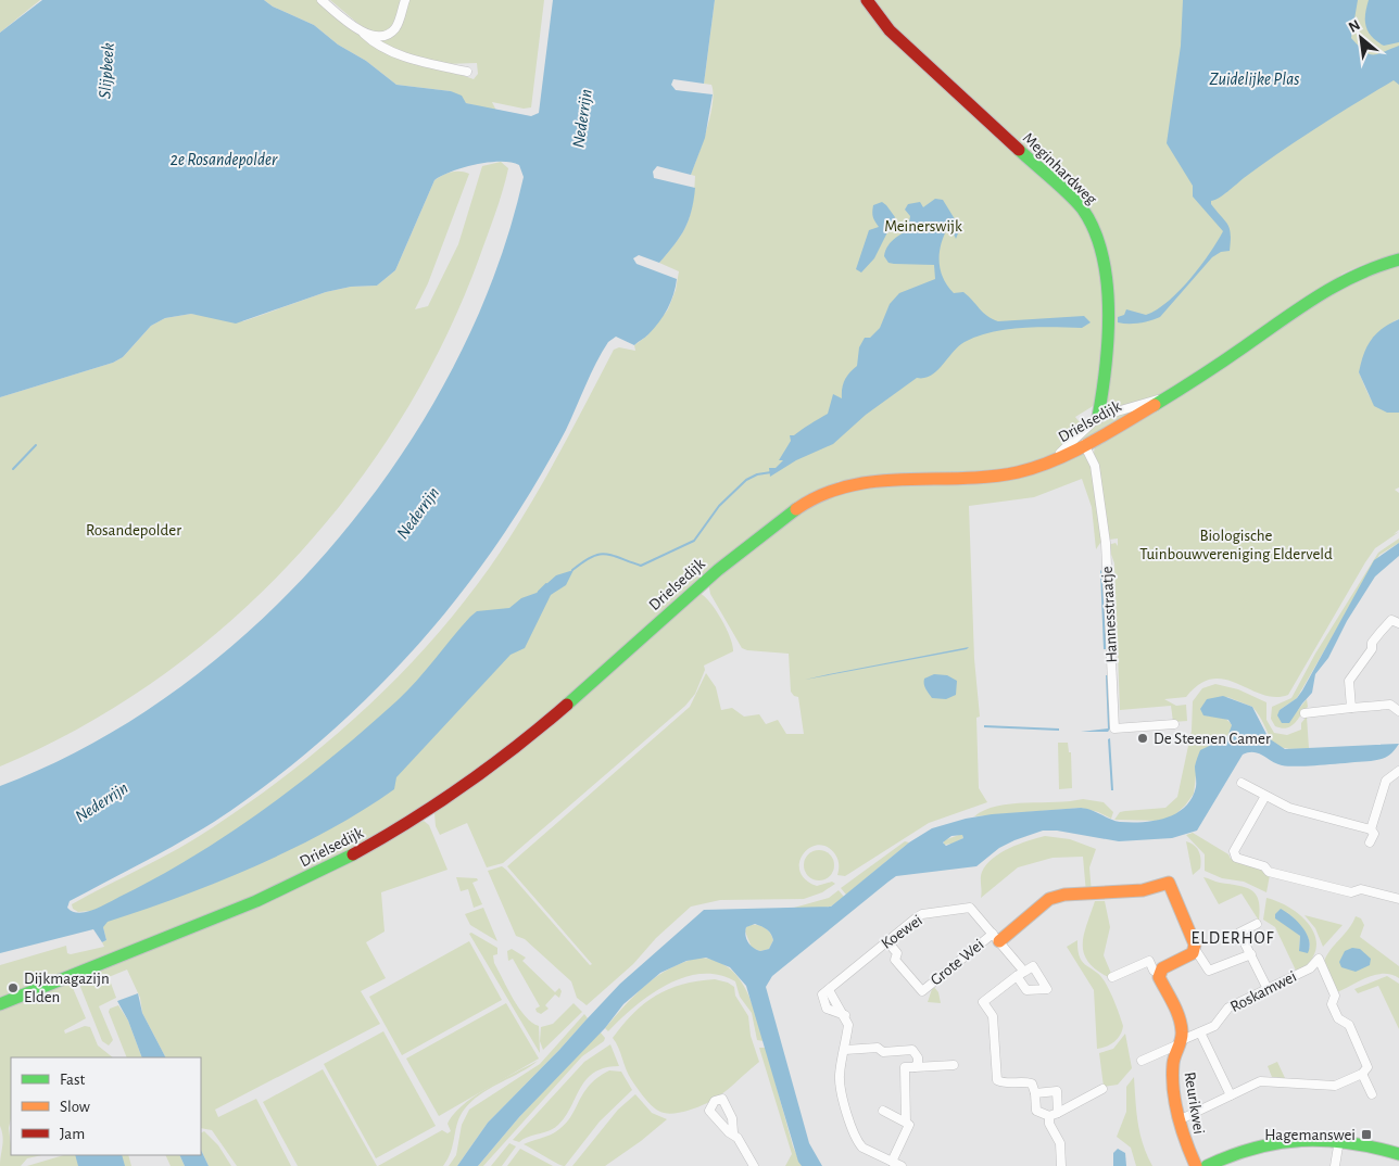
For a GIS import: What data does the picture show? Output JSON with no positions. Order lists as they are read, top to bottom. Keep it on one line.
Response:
{"streets":{"street":["Meginhardweg","Drielsedijk","Hannesstraatje","Koewei","Grote Wei","Roskamwei","Reurikwei"]},"crossings":[["Drielsedijk","Hannesstraatje"],["Koewei","Grote Wei"],["Roskamwei","Reurikwei"]],"districts":["ELDERHOF"],"water":["Slijpbeek","Zuidelijke Plas","Nederrijn","2e Rosandepolder"],"parks":["Meinerswijk","Rosandepolder","Biologische Tuinbouwvereniging Elderveld"],"places":{"other":["De Steenen Camer","Dijkmagazijn Elden"],"transit":["Hagemanswei"]},"legend":["Fast","Slow","Jam"],"north":"top left"}
